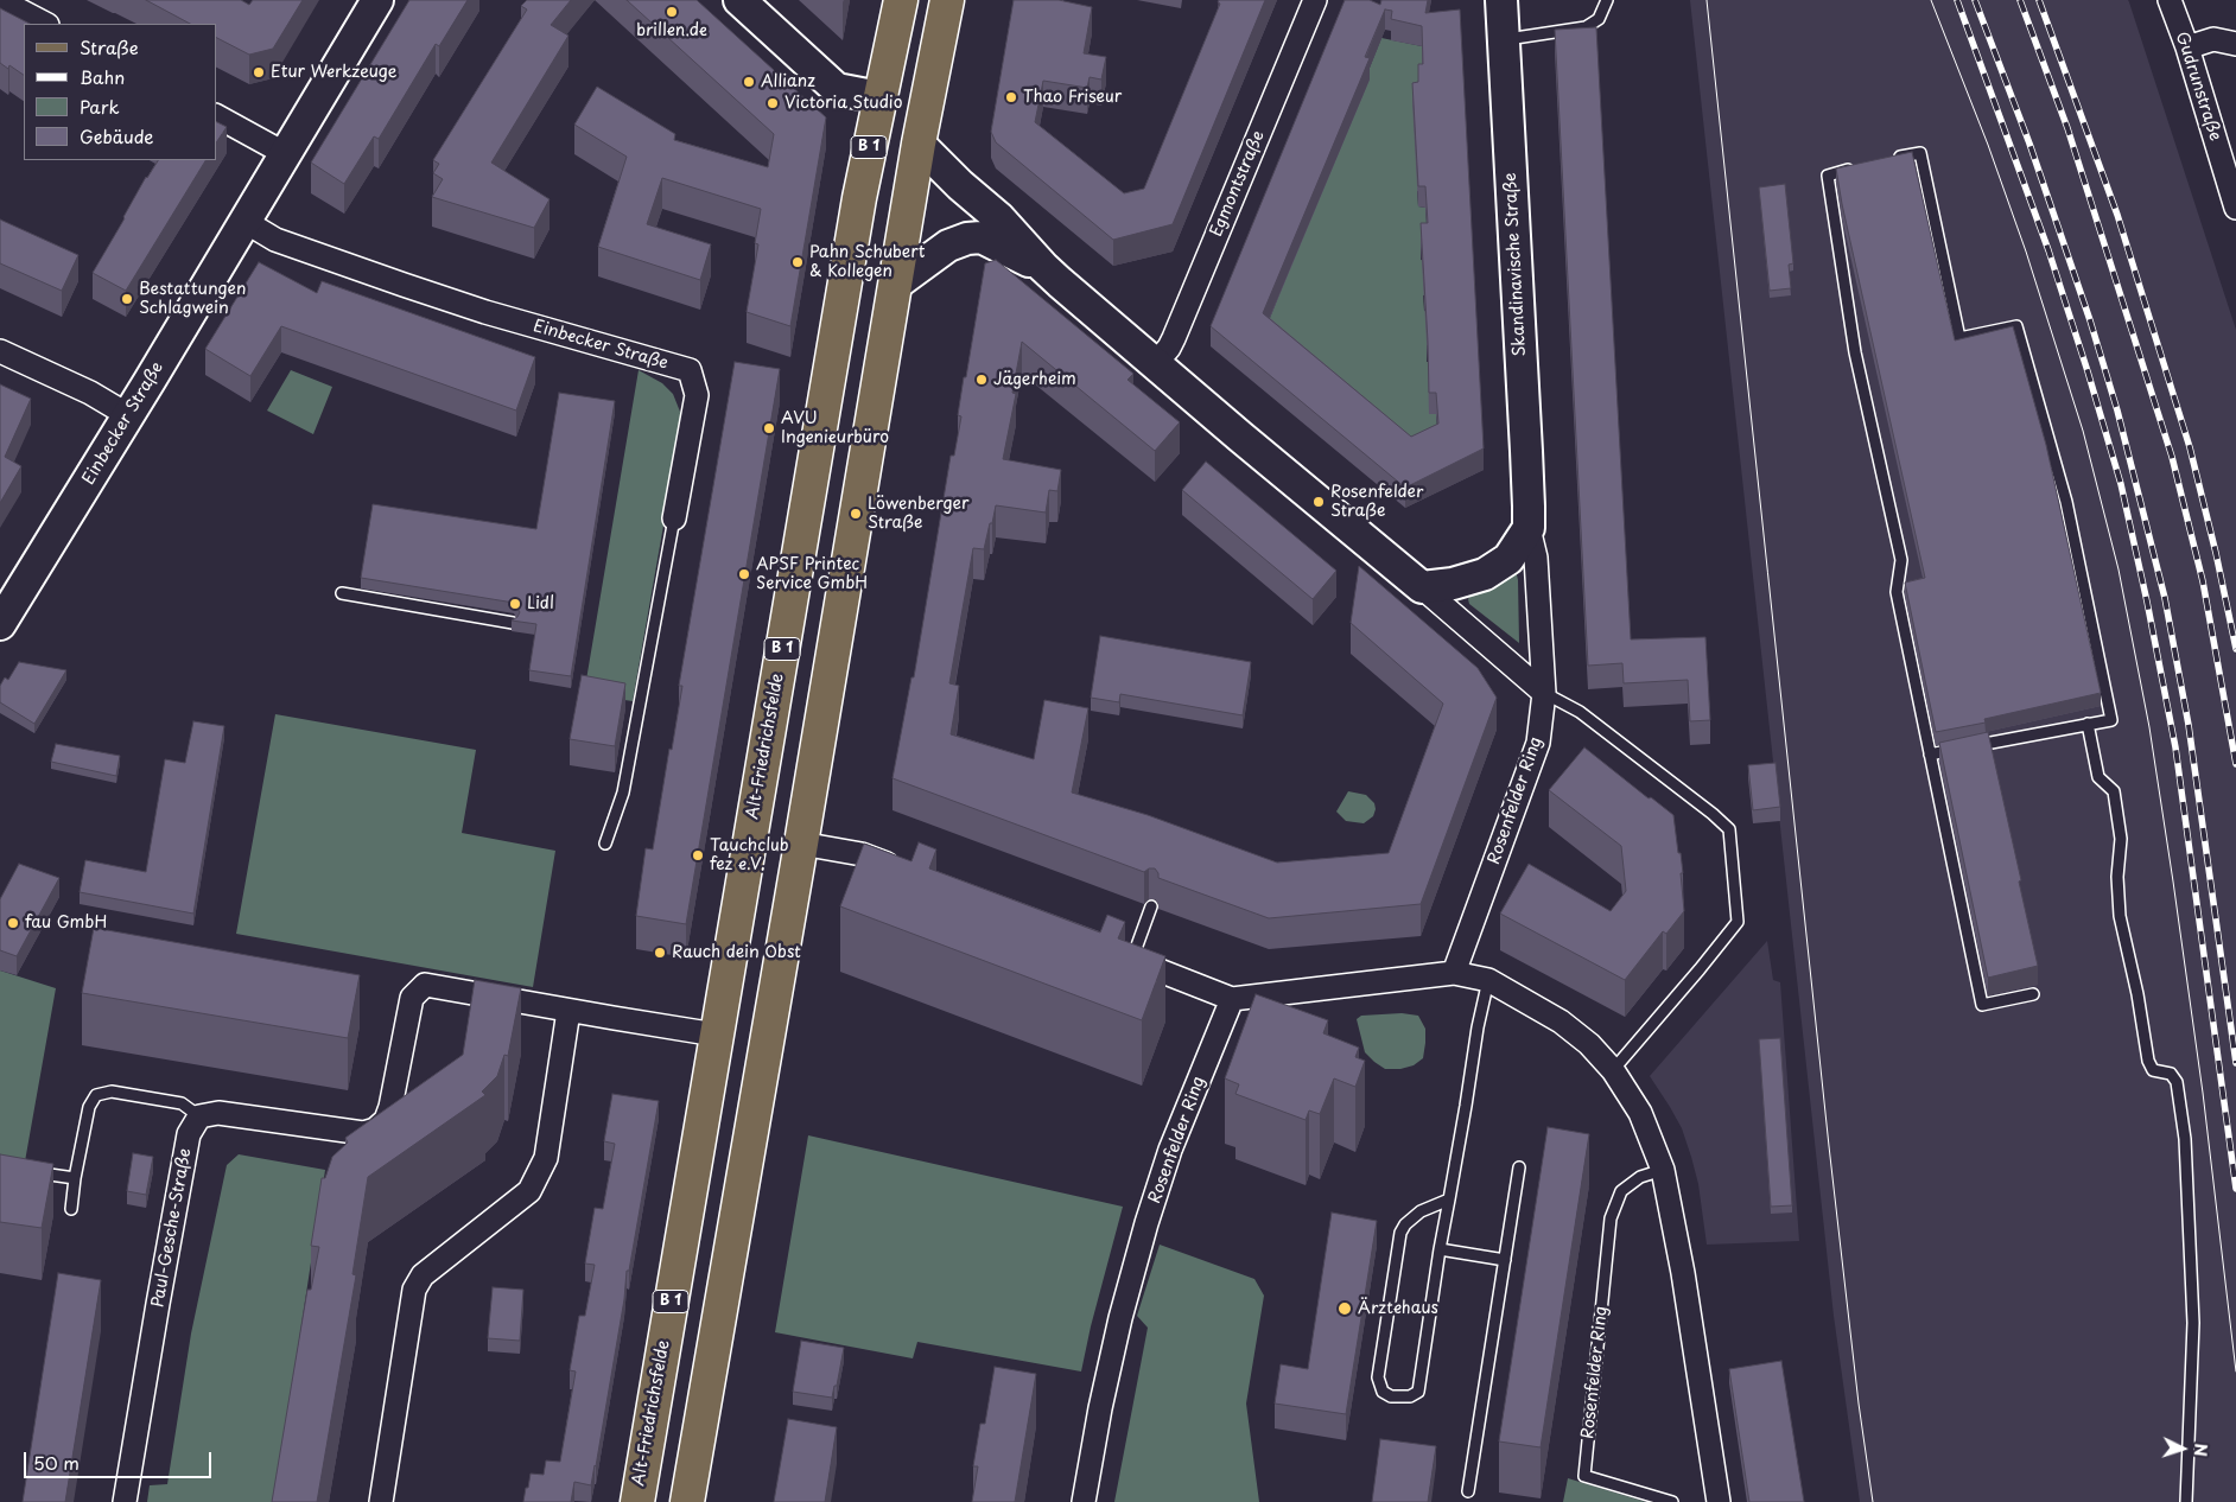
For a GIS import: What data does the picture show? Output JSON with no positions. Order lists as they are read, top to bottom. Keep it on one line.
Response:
{"streets":{"main road":["B 1","Alt-Friedrichsfelde"],"street":["Gudrunstraße","Egmontstraße","Skandinavische Straße","Einbecker Straße","Rosenfelder Ring","Paul-Gesche-Straße"]},"crossings":[["B 1","Alt-Friedrichsfelde"],["Skandinavische Straße","Rosenfelder Ring"]],"places":["brillen.de","Etur Werkzeuge","Allianz","Thao Friseur","Victoria Studio","Pahn Schubert & Kollegen","Bestattungen Schlagwein","Jägerheim","AVU Ingenieurbüro","Rosenfelder Straße","Löwenberger Straße","APSF Printec Service GmbH","Lidl","Tauchclub fez e.V.","fau GmbH","Rauch dein Obst","Ärztehaus"],"legend":["Straße","Bahn","Park","Gebäude"],"scale_bar":"50 m","north":"right"}
